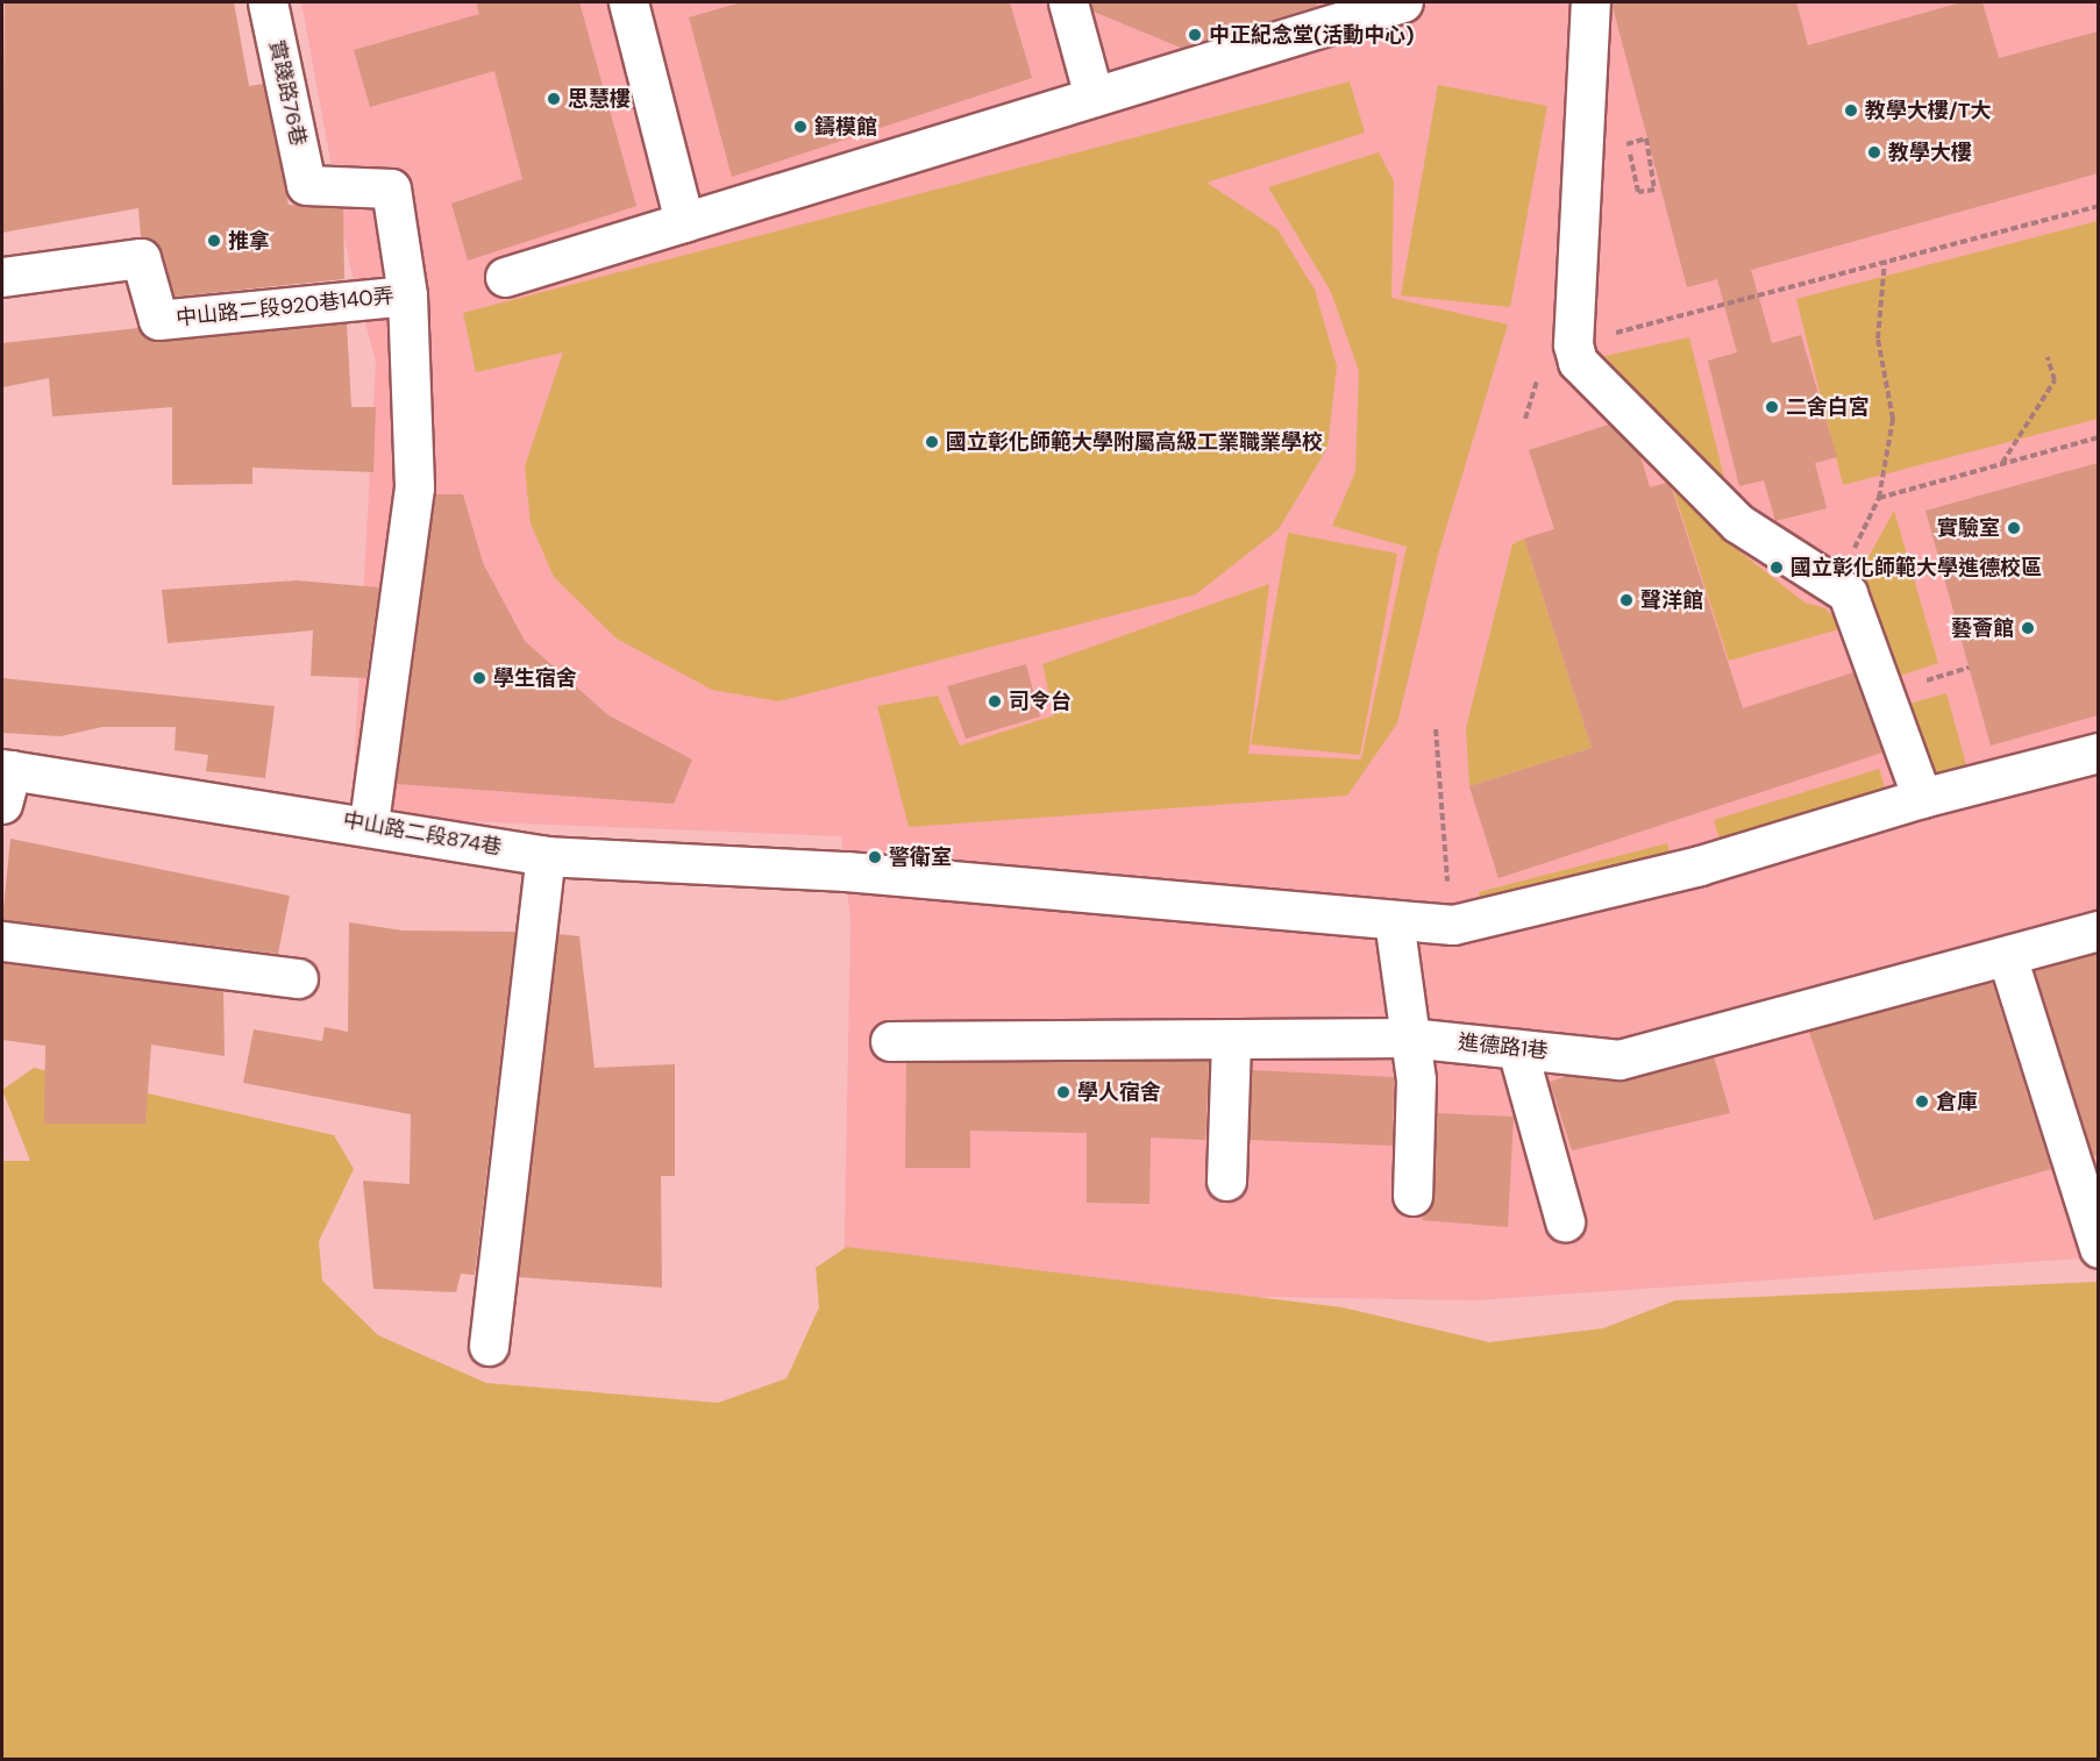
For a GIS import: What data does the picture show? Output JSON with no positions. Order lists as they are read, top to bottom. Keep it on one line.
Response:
{"streets":{"street":["實踐路76巷","中山路二段920巷140弄","中山路二段874巷","進德路1巷"]},"crossings":[["實踐路76巷","中山路二段920巷140弄"]],"places":["中正紀念堂(活動中心)","思慧樓","教學大樓/T大","鑄模館","教學大樓","推拿","二舍白宮","國立彰化師範大學附屬高級工業職業學校","實驗室","國立彰化師範大學進德校區","聲洋館","藝薈館","學生宿舍","司令台","警衛室","學人宿舍","倉庫"]}
